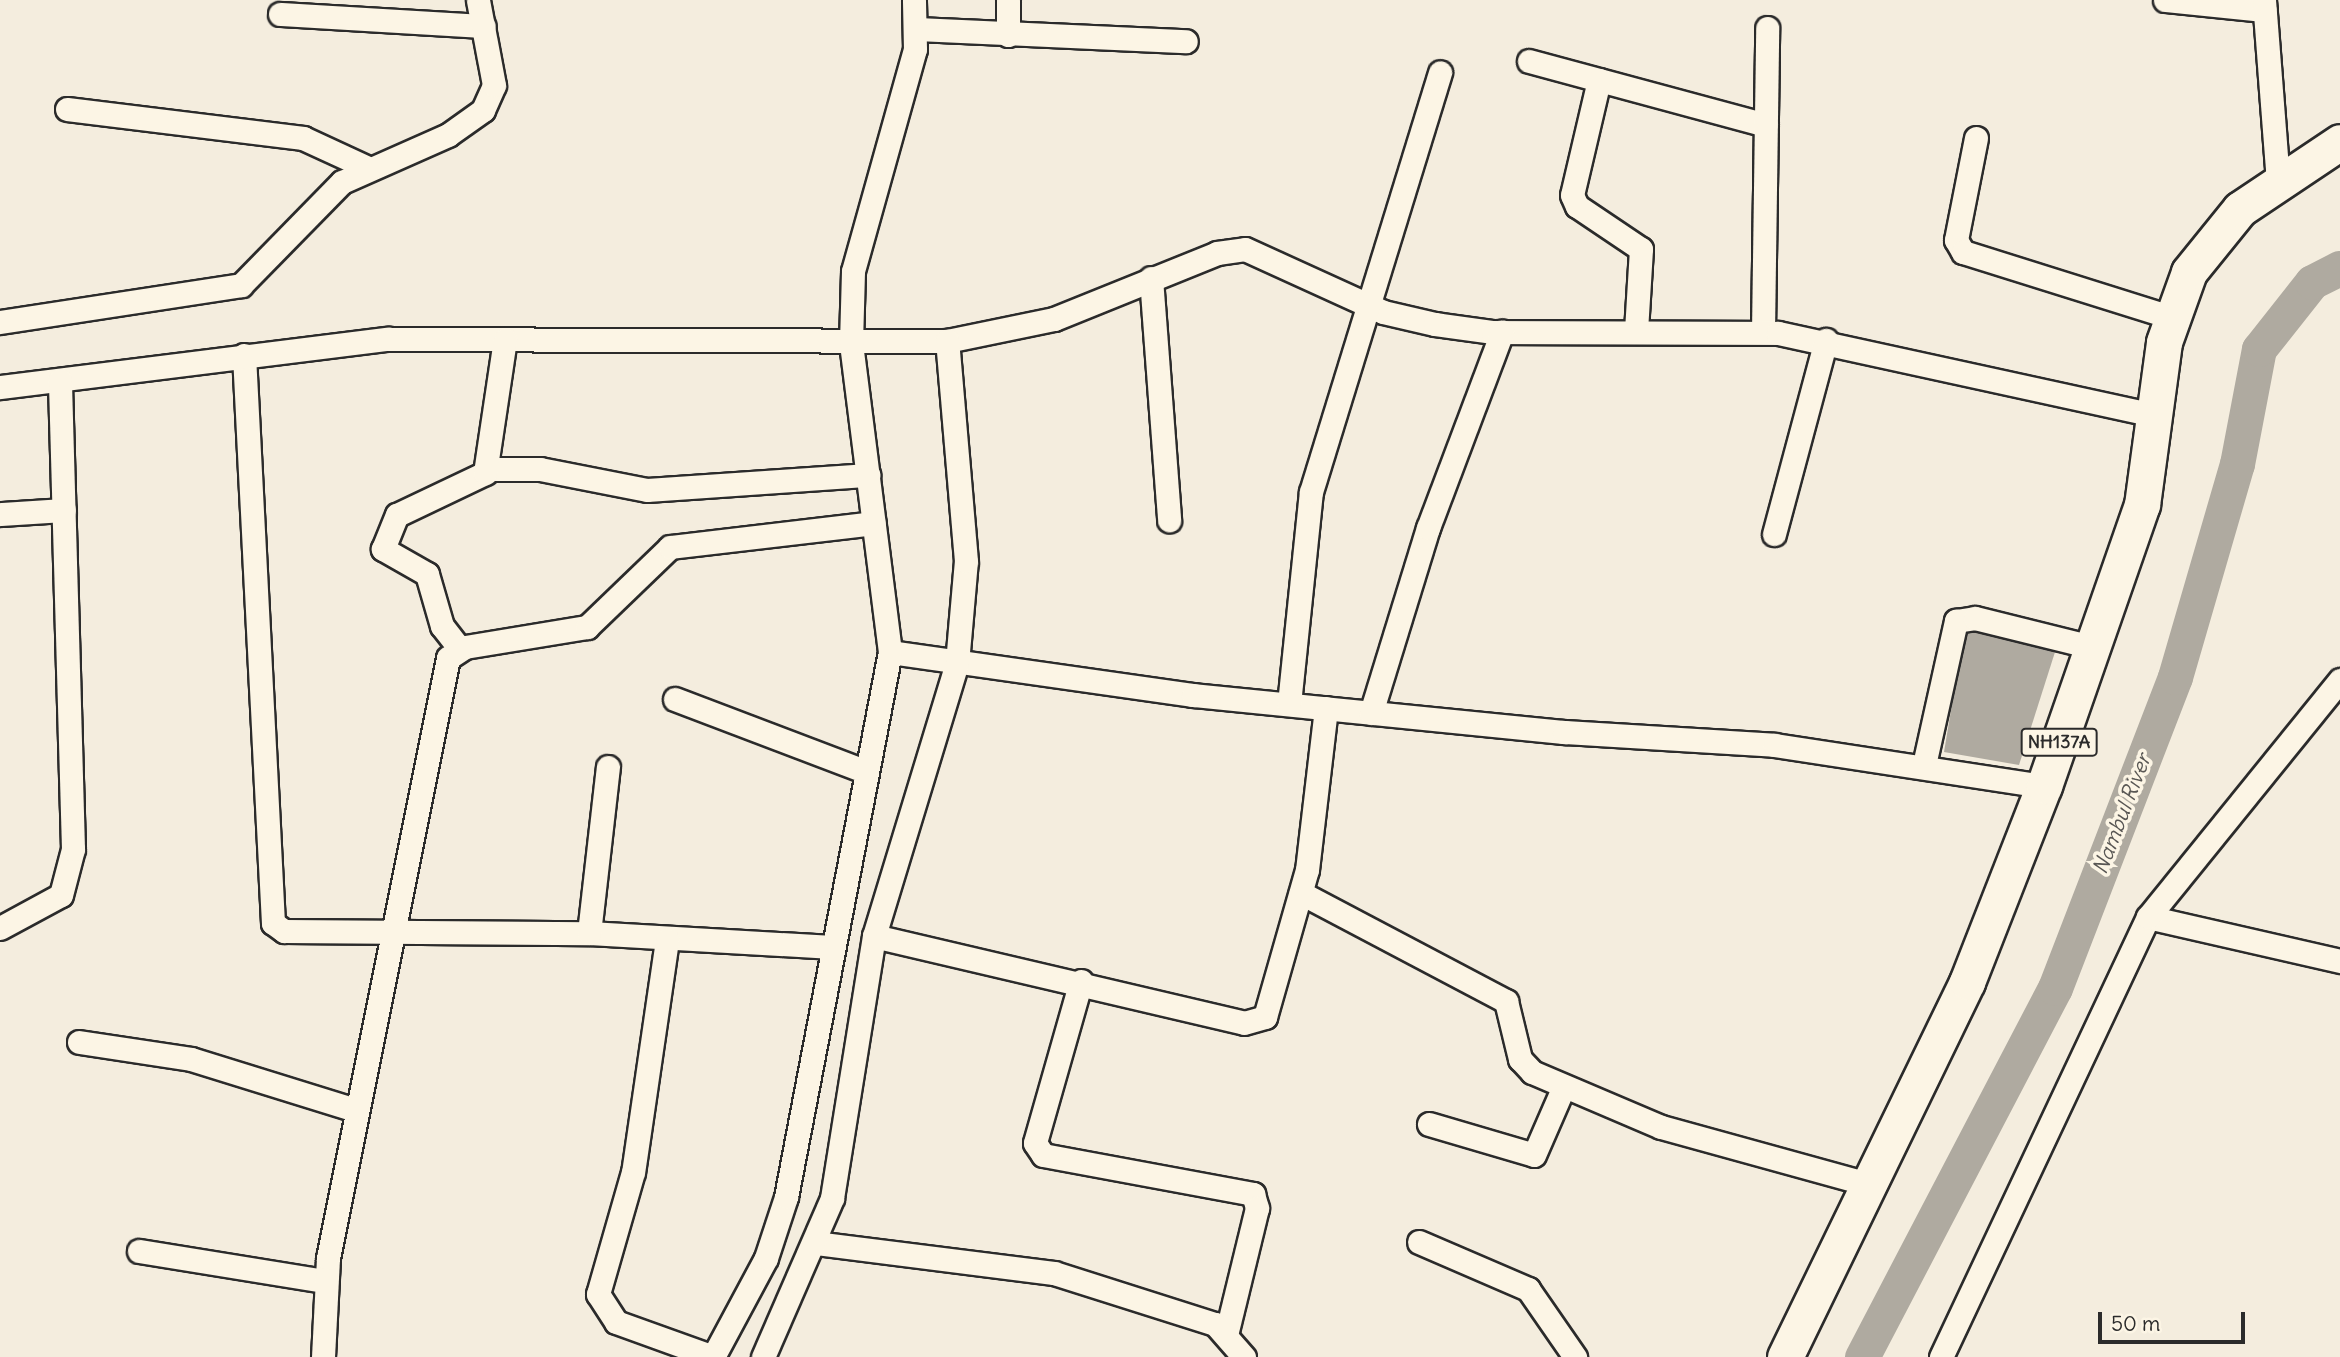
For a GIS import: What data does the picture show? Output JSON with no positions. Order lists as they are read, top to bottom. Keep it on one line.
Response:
{"streets":{"highway":["NH137A"]},"water":["Nambul River"],"scale_bar":"50 m"}
